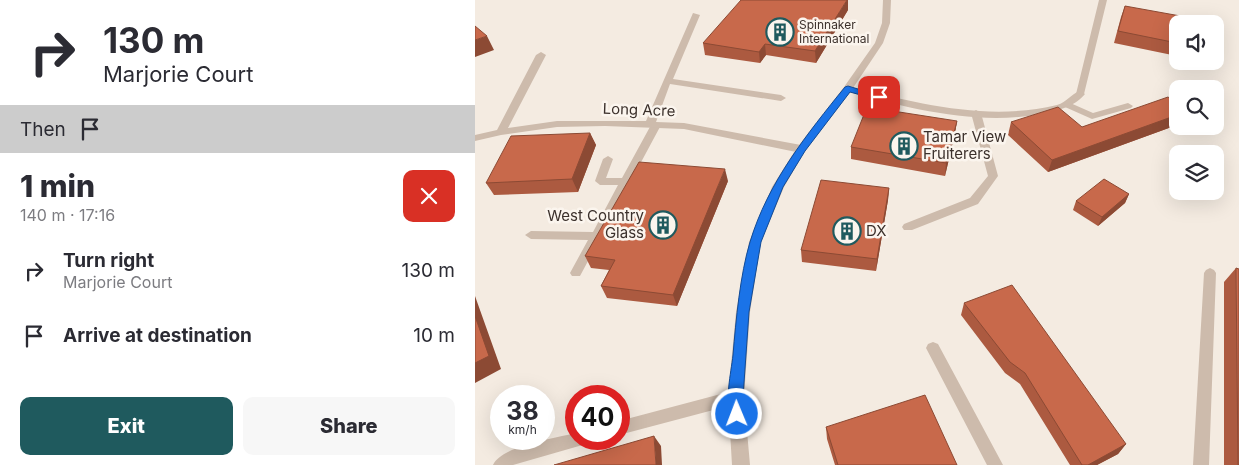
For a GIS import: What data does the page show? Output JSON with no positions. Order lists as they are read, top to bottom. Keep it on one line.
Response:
{"streets":{"street":["Long Acre"]},"places":{"building":["Spinnaker International","Tamar View Fruiterers","West Country Glass","DX"]},"page":{"turn":["130 m","Marjorie Court"],"then":"Then","heading":["1 min","140 m · 17:16"],"list":[{"name":"Turn right","note":"Marjorie Court","value":"130 m"},{"name":"Arrive at destination","value":"10 m"}],"speed":"38 km/h","limit":"40","buttons":["Exit","Share"]}}
